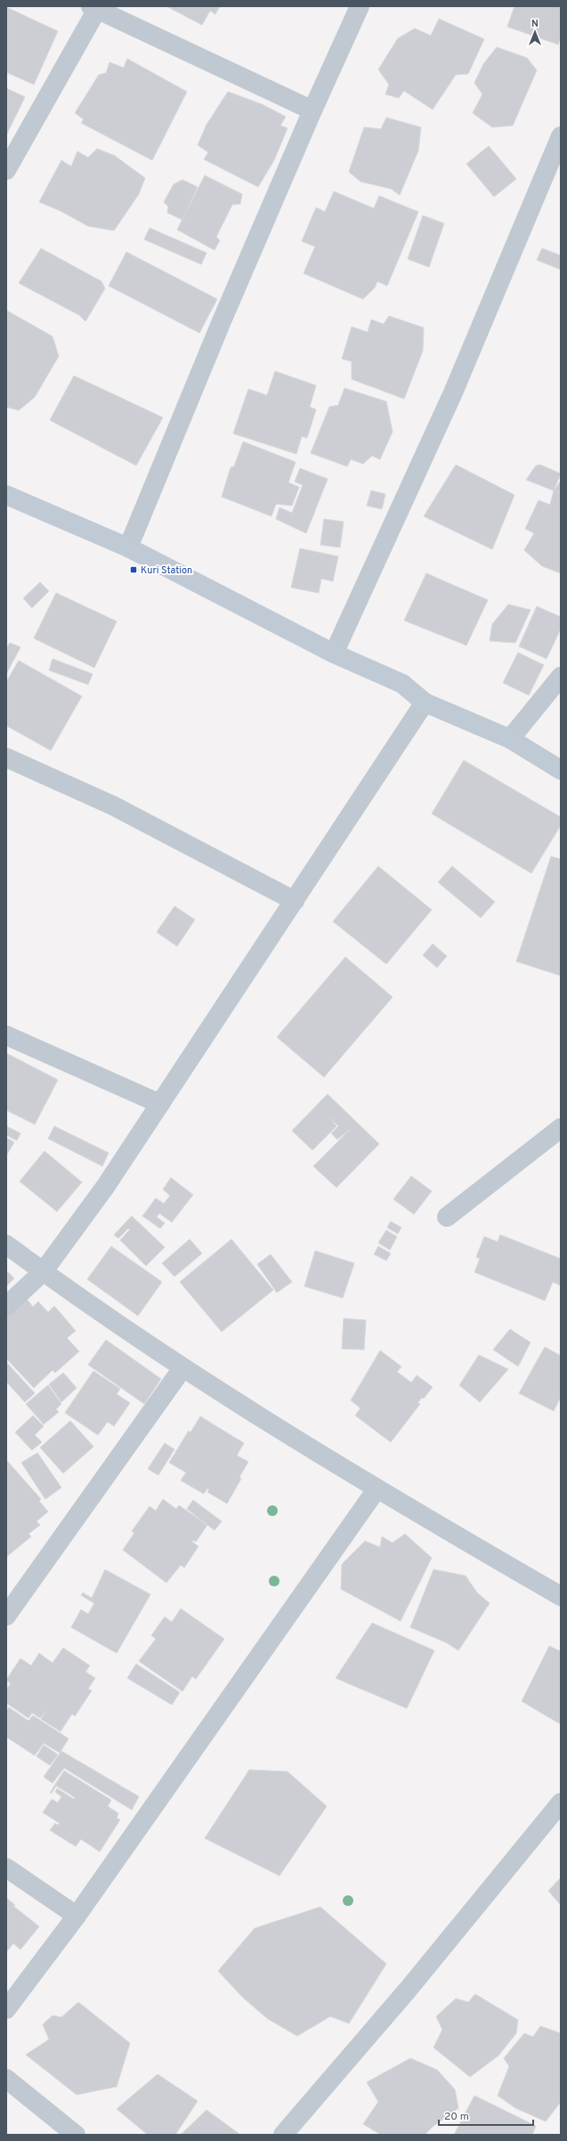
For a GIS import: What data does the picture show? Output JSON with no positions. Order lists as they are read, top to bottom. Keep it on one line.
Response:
{"places":{"transit":["Kuri Station"]},"scale_bar":"20 m","north":"top"}
